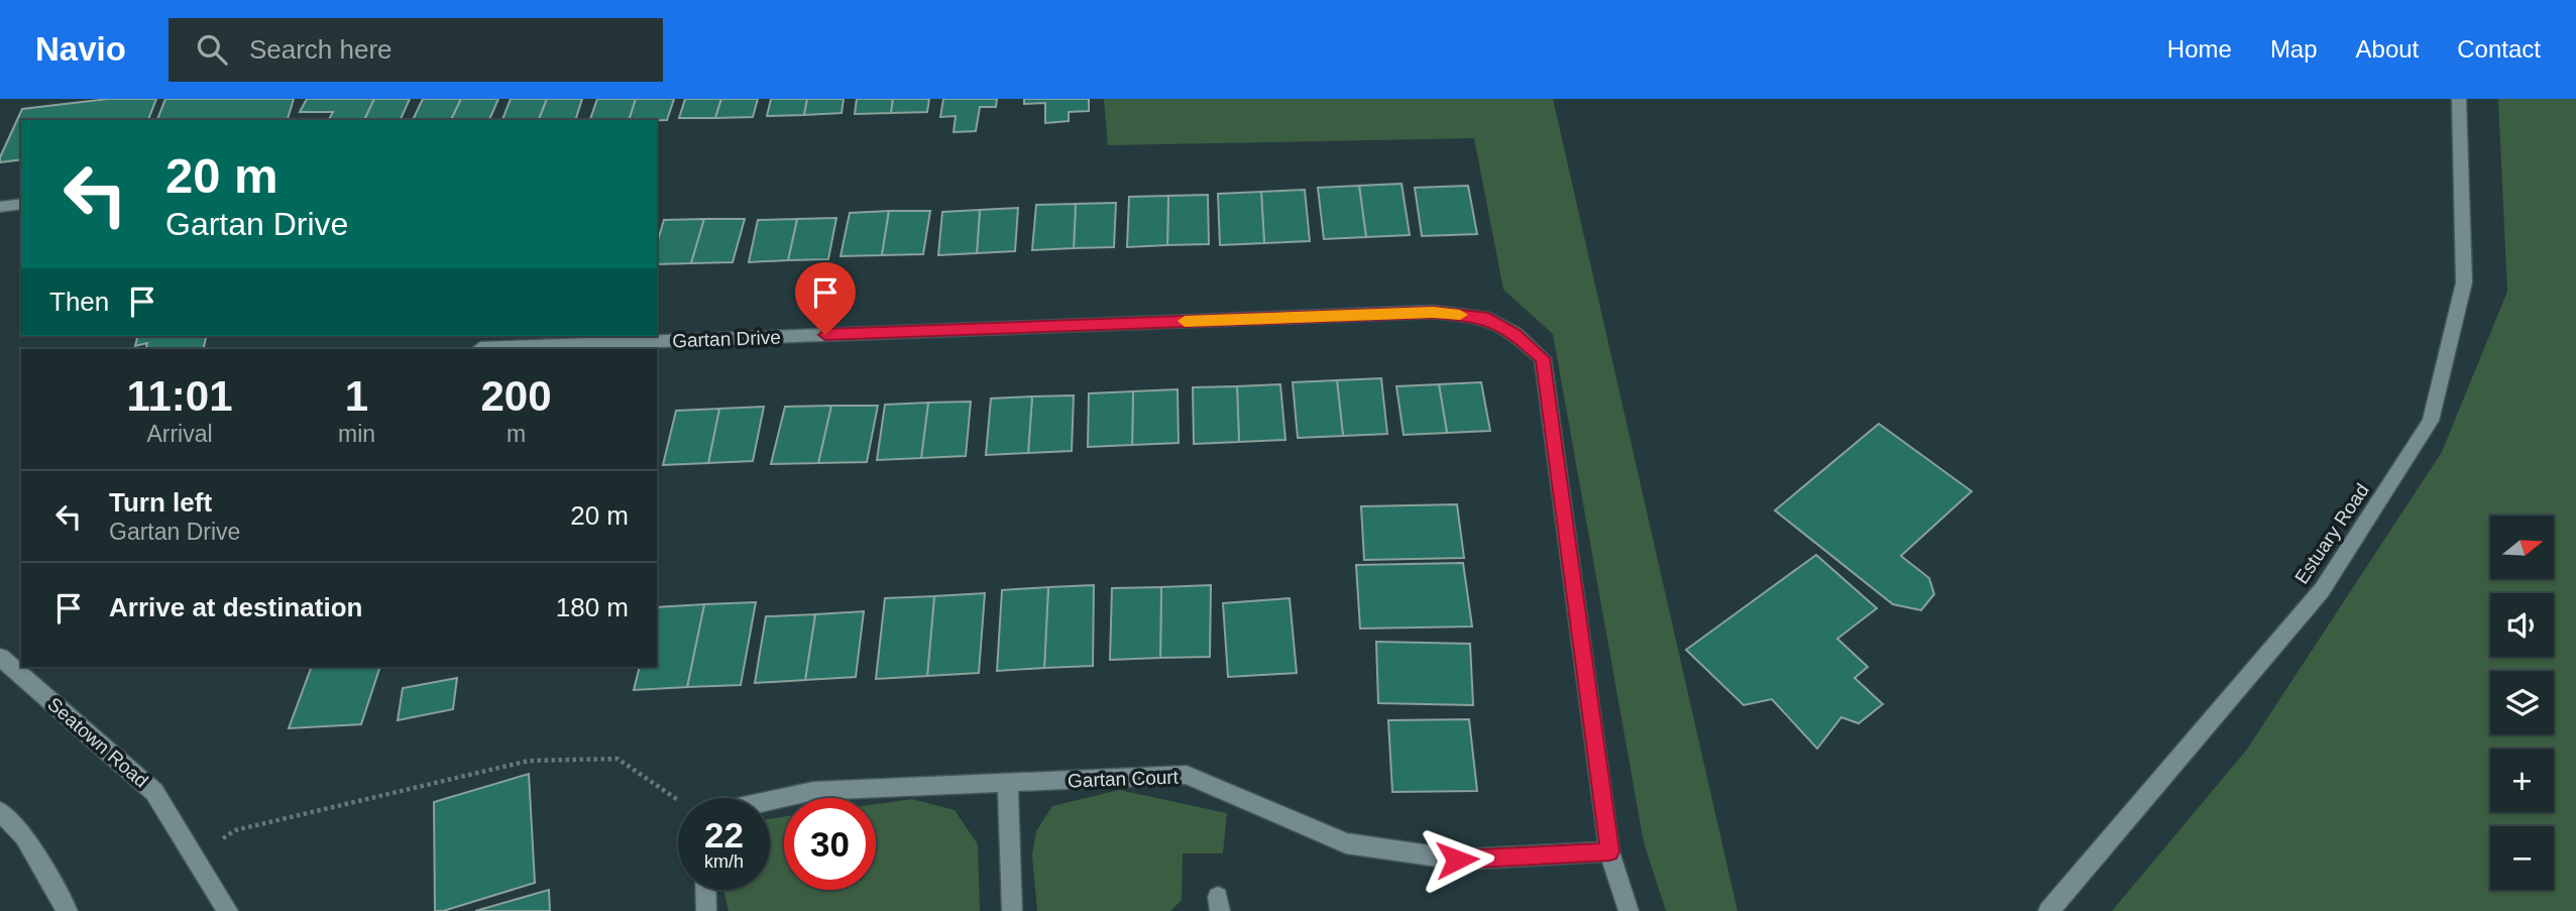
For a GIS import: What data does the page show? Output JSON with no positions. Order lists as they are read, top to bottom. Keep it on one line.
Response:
{"streets":{"street":["Gartan Drive","Estuary Road","Seatown Road","Gartan Court"]},"crossings":[["Gartan Drive","Gartan Court"]],"north":"right","page":{"header":"Navio","search":"Search here","nav":["Home","Map","About","Contact"],"turn":["20 m","Gartan Drive"],"then":"Then","eta":["11:01","Arrival","1","min","200","m"],"list":[{"name":"Turn left","note":"Gartan Drive","value":"20 m"},{"name":"Arrive at destination","value":"180 m"}],"map_buttons":["+","−"],"speed":"22 km/h","limit":"30"}}
